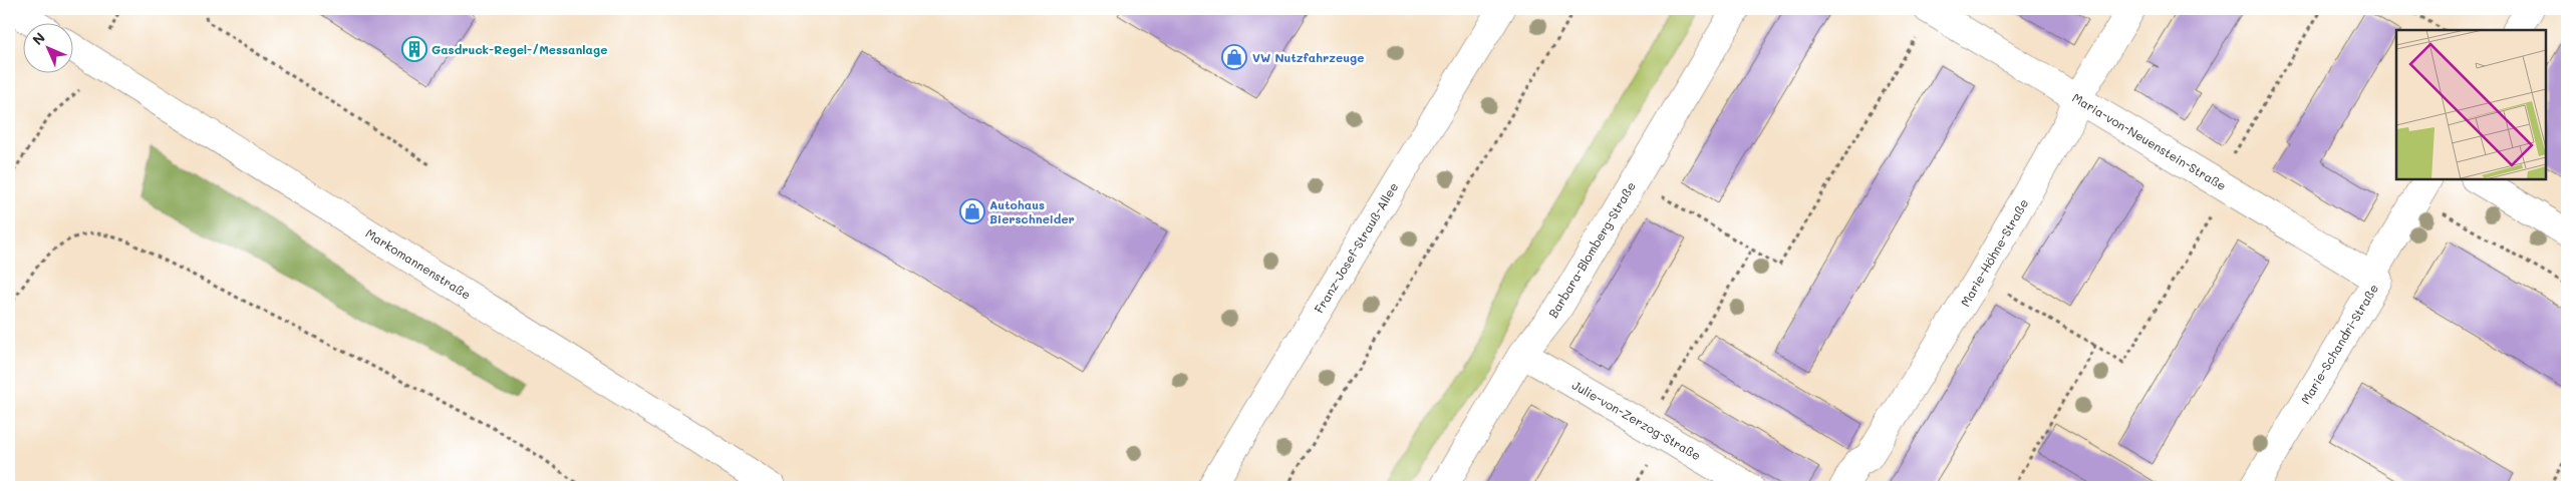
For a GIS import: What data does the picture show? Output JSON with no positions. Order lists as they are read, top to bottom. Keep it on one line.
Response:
{"streets":{"street":["Maria-von-Neuenstein-Straße","Franz-Josef-Strauß-Allee","Barbara-Blomberg-Straße","Marie-Höhne-Straße","Markomannenstraße","Marie-Schandri-Straße","Julie-von-Zerzog-Straße"]},"crossings":[["Maria-von-Neuenstein-Straße","Marie-Höhne-Straße"],["Maria-von-Neuenstein-Straße","Marie-Schandri-Straße"],["Barbara-Blomberg-Straße","Julie-von-Zerzog-Straße"]],"places":{"building":["Gasdruck-Regel-/Messanlage"],"shop":["VW Nutzfahrzeuge","Autohaus Bierschneider"]},"north":"top left"}
